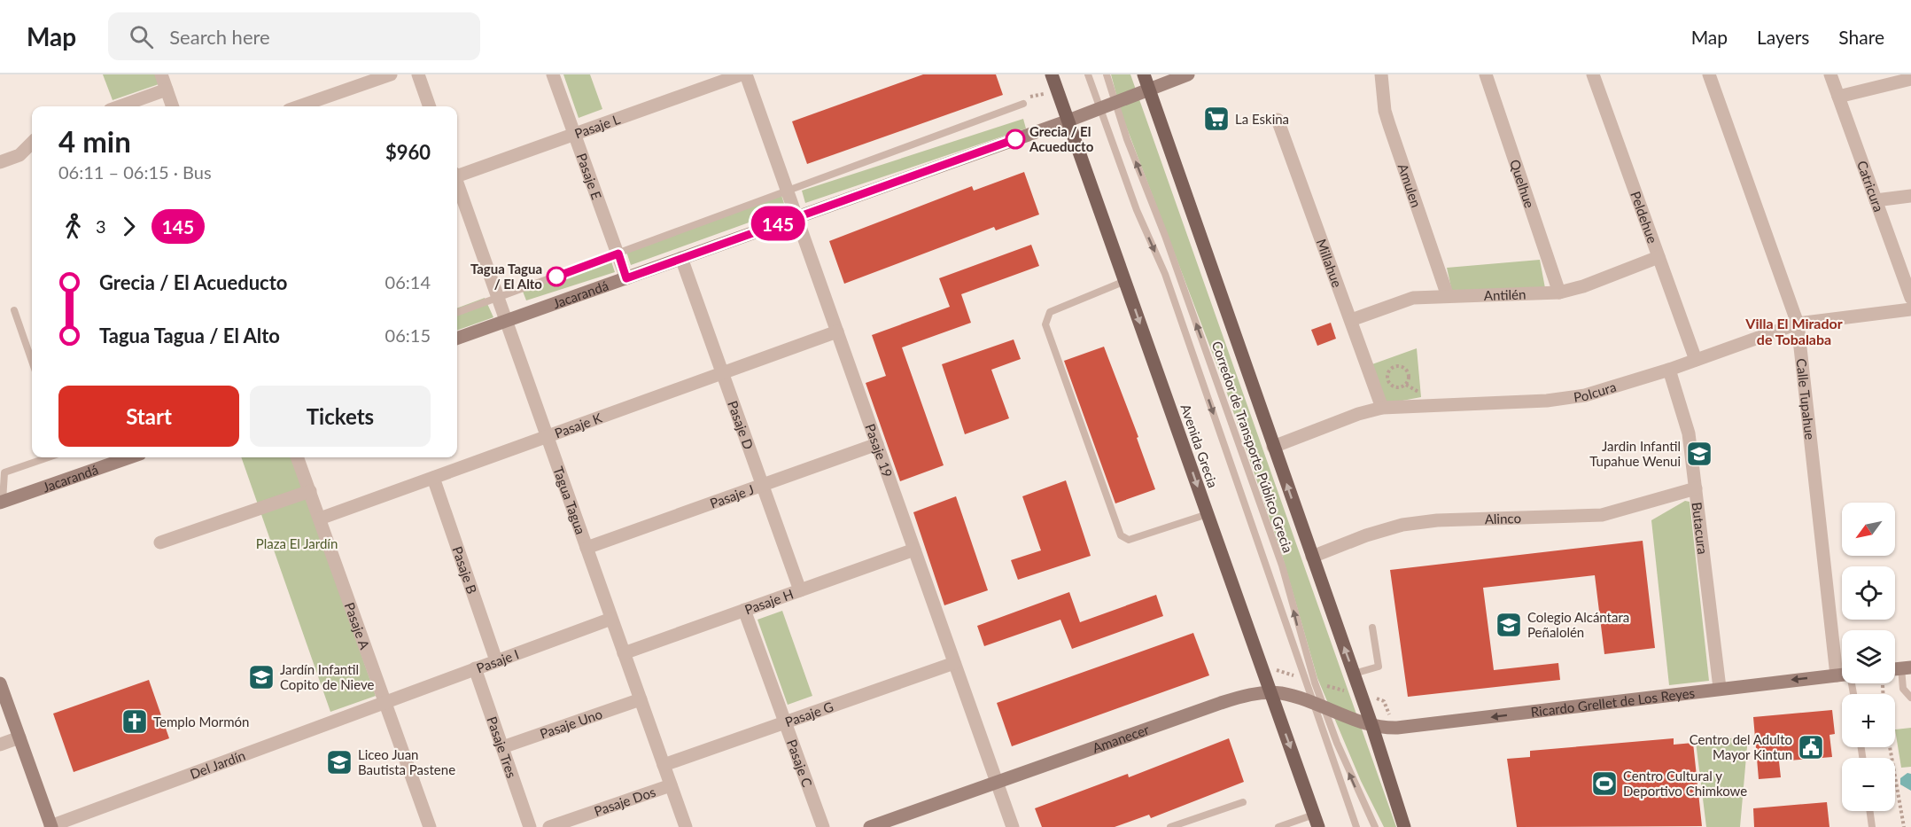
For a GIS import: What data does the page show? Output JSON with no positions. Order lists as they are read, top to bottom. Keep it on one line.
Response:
{"streets":{"main road":["Avenida Grecia"],"street":["Pasaje L","Pasaje E","Quelhue","Amulen","Catricura","Peldehue","Millahue","Jacarandá","Antilén","Polcura","Calle Tupahue","Pasaje D","Pasaje K","Pasaje 19","Pasaje J","Tagua Tagua","Alinco","Butacura","Pasaje B","Pasaje H","Pasaje A","Pasaje I","Ricardo Grellet de Los Reyes","Pasaje G","Pasaje Uno","Amanecer","Pasaje Tres","Pasaje C","Del Jardín","Pasaje Dos"],"lane":["Corredor de Transporte Público Grecia"]},"crossings":[["Pasaje L","Pasaje E"],["Pasaje E","Jacarandá"],["Quelhue","Antilén"],["Amulen","Antilén"],["Peldehue","Antilén"],["Peldehue","Polcura"],["Millahue","Antilén"],["Millahue","Polcura"],["Jacarandá","Pasaje D"],["Jacarandá","Avenida Grecia"],["Jacarandá","Corredor de Transporte Público Grecia"],["Jacarandá","Pasaje 19"],["Jacarandá","Tagua Tagua"],["Polcura","Calle Tupahue"],["Polcura","Butacura"],["Calle Tupahue","Ricardo Grellet de Los Reyes"],["Pasaje D","Pasaje K"],["Pasaje D","Pasaje J"],["Pasaje D","Pasaje H"],["Pasaje K","Pasaje 19"],["Pasaje K","Tagua Tagua"],["Pasaje K","Pasaje B"],["Pasaje K","Pasaje A"],["Avenida Grecia","Amanecer"],["Corredor de Transporte Público Grecia","Amanecer"],["Pasaje 19","Pasaje J"],["Pasaje 19","Pasaje H"],["Pasaje 19","Pasaje G"],["Pasaje 19","Amanecer"],["Pasaje J","Tagua Tagua"],["Tagua Tagua","Pasaje H"],["Tagua Tagua","Pasaje I"],["Tagua Tagua","Pasaje G"],["Tagua Tagua","Pasaje Uno"],["Tagua Tagua","Pasaje Dos"],["Alinco","Butacura"],["Butacura","Ricardo Grellet de Los Reyes"],["Pasaje B","Pasaje I"],["Pasaje H","Pasaje C"],["Pasaje A","Pasaje I"],["Pasaje A","Del Jardín"],["Pasaje I","Pasaje Tres"],["Pasaje I","Del Jardín"],["Ricardo Grellet de Los Reyes","Amanecer"],["Pasaje G","Pasaje C"],["Pasaje Uno","Pasaje Tres"]],"one_way":["Ricardo Grellet de Los Reyes"],"districts":["Villa El Mirador de Tobalaba"],"parks":["Plaza El Jardín"],"places":{"supermarket":["La Eskina"],"other":["Grecia / El Acueducto","Tagua Tagua / El Alto"],"school or university":["Jardin Infantil Tupahue Wenui","Colegio Alcántara Peñalolén","Jardín Infantil Copito de Nieve","Liceo Juan Bautista Pastene"],"church":["Templo Mormón"],"public building":["Centro del Adulto Mayor Kintun"],"sports":["Centro Cultural y Deportivo Chimkowe"]},"lines":["bus line 145"],"north":"bottom left","page":{"header":"Map","search":"Search here","nav":["Map","Layers","Share"],"on_map":"145","heading":["4 min","06:11 – 06:15 · Bus","$960"],"legs":["3","145"],"list":[{"name":"Grecia / El Acueducto","value":"06:14"},{"name":"Tagua Tagua / El Alto","value":"06:15"}],"buttons":["Start","Tickets"],"map_buttons":["+","−"]}}
